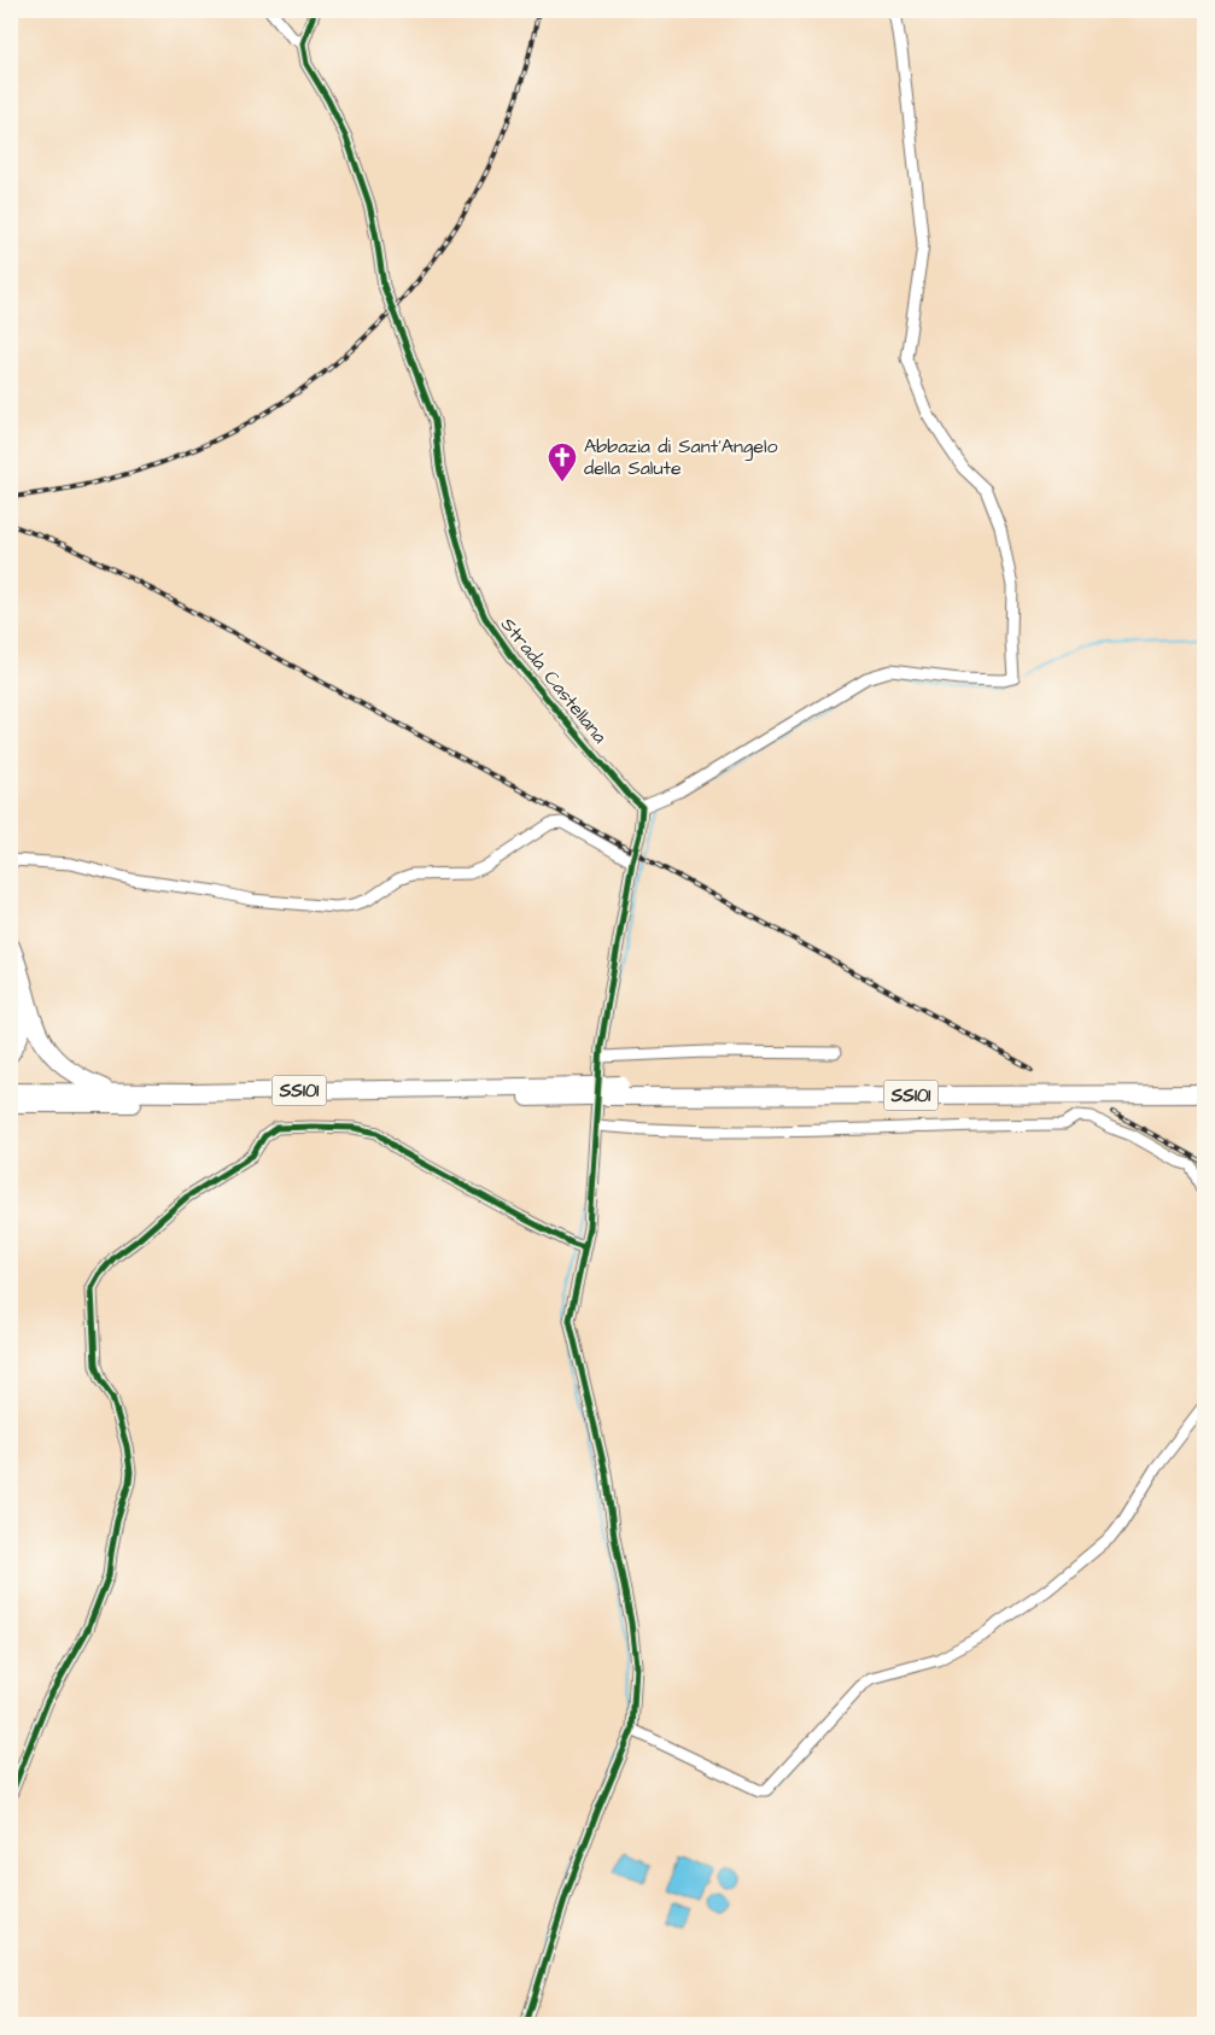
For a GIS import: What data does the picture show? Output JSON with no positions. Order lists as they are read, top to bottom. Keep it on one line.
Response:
{"streets":{"highway":["SS101"],"street":["Strada Castellana"]},"places":{"church":["Abbazia di Sant’Angelo della Salute"]}}
